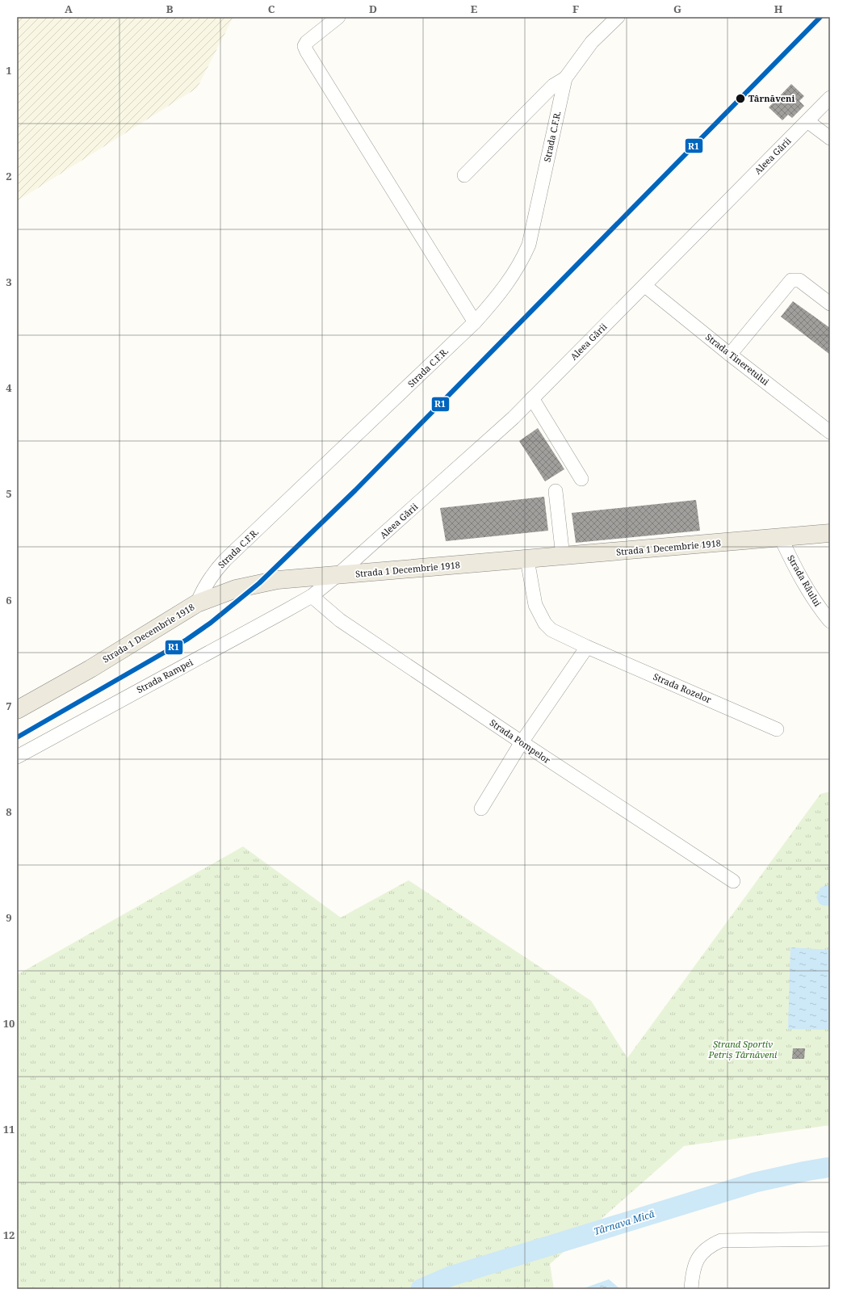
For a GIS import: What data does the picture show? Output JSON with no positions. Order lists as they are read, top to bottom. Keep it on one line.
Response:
{"streets":{"main road":["Strada 1 Decembrie 1918"],"street":["Strada C.F.R.","Aleea Gării","Strada Tineretului","Strada Râului","Strada Rampei","Strada Rozelor","Strada Pompelor"]},"crossings":[["Strada C.F.R.","Strada 1 Decembrie 1918"],["Aleea Gării","Strada Tineretului"],["Aleea Gării","Strada 1 Decembrie 1918"],["Aleea Gării","Strada Rampei"],["Aleea Gării","Strada Pompelor"],["Strada 1 Decembrie 1918","Strada Râului"],["Strada 1 Decembrie 1918","Strada Rozelor"],["Strada Rampei","Strada Pompelor"]],"water":["Târnava Mică"],"parks":["Ștrand Sportiv Petriș Târnăveni"],"places":["Târnăveni"],"lines":["transit line R1"],"grid":{"columns":["A","B","C","D","E","F","G","H"],"rows":["1","2","3","4","5","6","7","8","9","10","11","12"]}}
